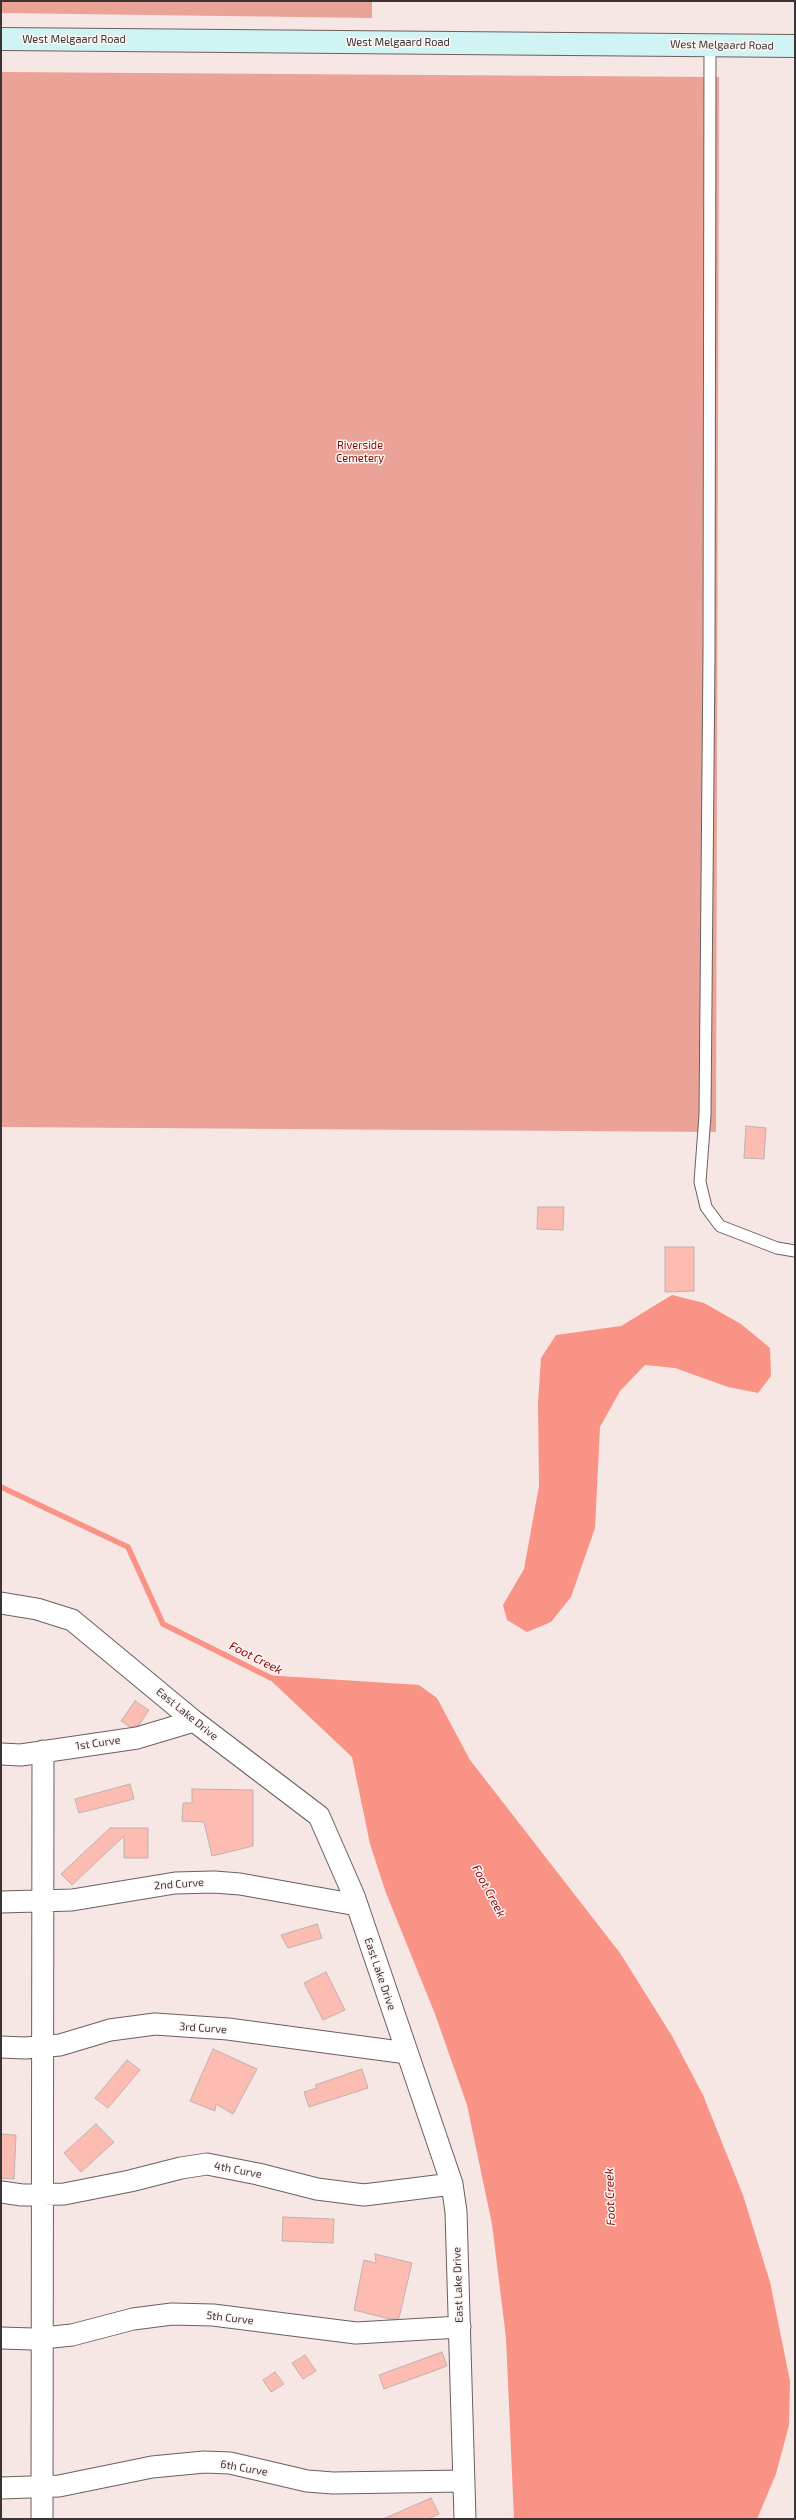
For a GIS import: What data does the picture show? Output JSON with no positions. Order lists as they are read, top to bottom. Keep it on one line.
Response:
{"streets":{"main road":["West Melgaard Road"],"street":["East Lake Drive","1st Curve","2nd Curve","3rd Curve","4th Curve","5th Curve","6th Curve"]},"crossings":[["East Lake Drive","1st Curve"],["East Lake Drive","2nd Curve"],["East Lake Drive","3rd Curve"],["East Lake Drive","4th Curve"],["East Lake Drive","5th Curve"],["East Lake Drive","6th Curve"]],"water":["Foot Creek"],"parks":["Riverside Cemetery"]}
